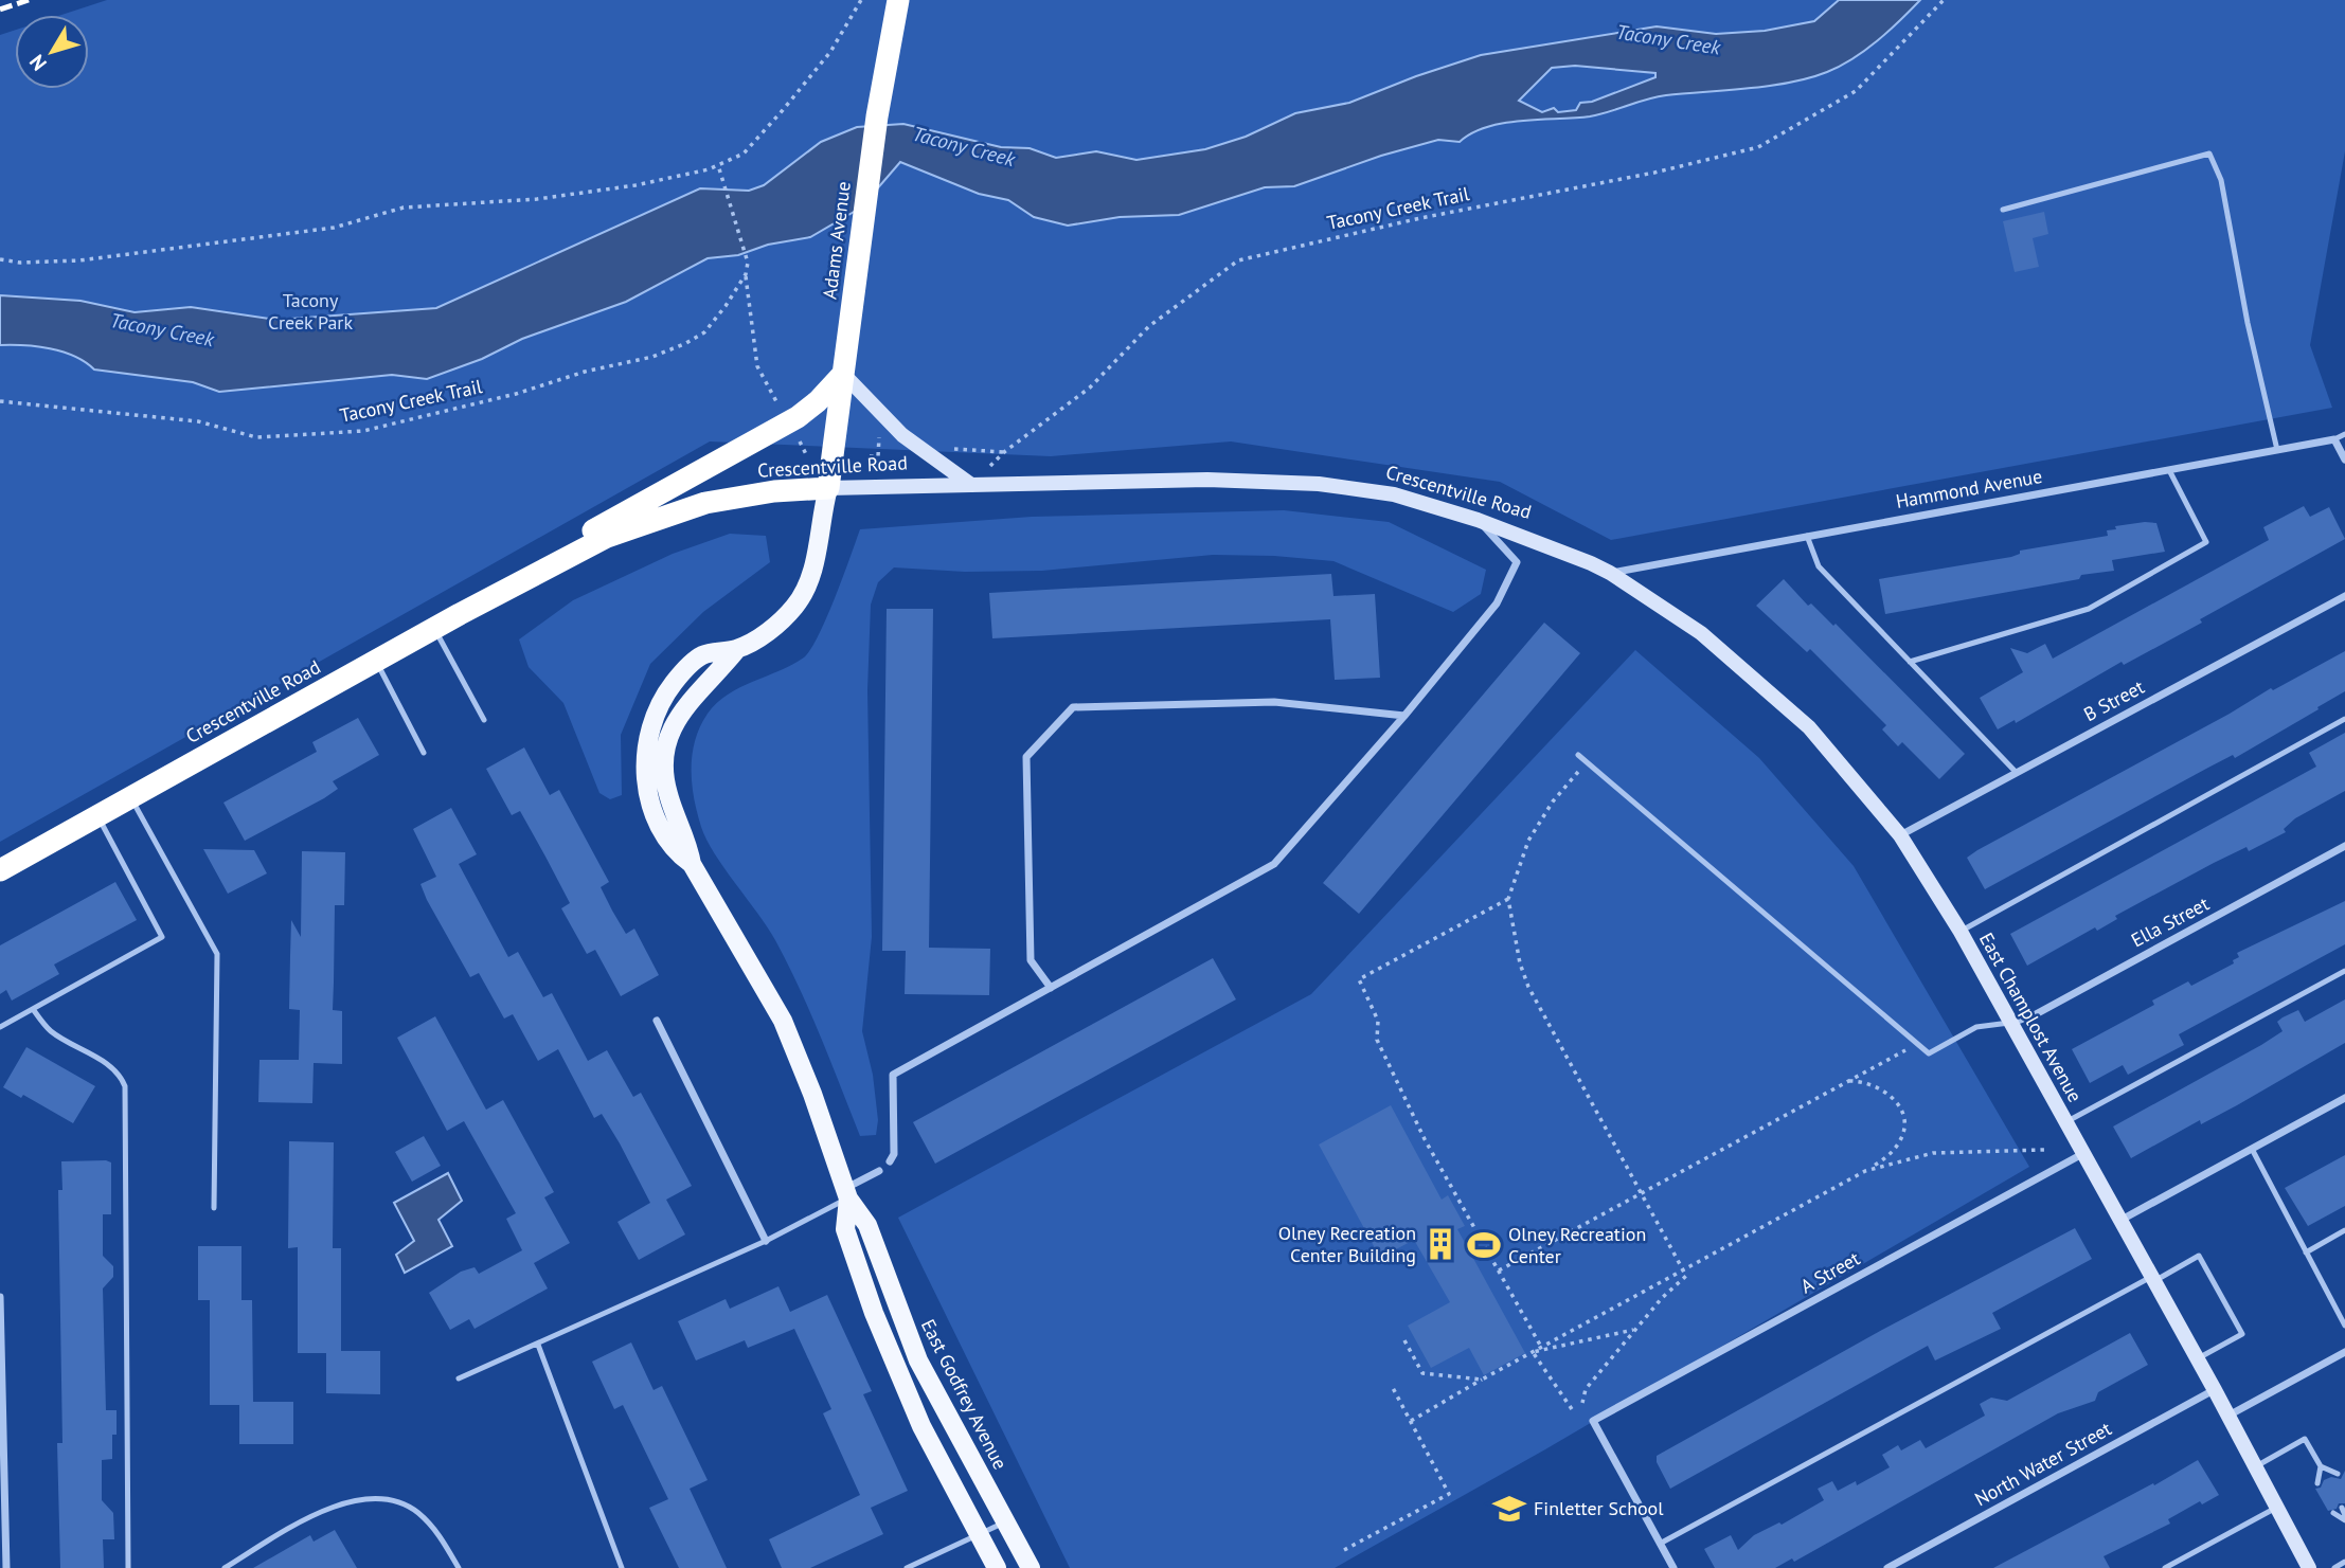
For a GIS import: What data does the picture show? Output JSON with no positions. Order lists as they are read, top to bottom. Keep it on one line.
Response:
{"streets":{"highway":["Adams Avenue","Crescentville Road"],"main road":["East Godfrey Avenue"],"street":["Hammond Avenue","B Street","Ella Street","East Champlost Avenue","A Street","North Water Street"],"path":["Tacony Creek Trail"]},"crossings":[["Adams Avenue","Crescentville Road"],["Adams Avenue","East Godfrey Avenue"],["Crescentville Road","Hammond Avenue"],["Crescentville Road","East Champlost Avenue"],["Crescentville Road","East Godfrey Avenue"],["Hammond Avenue","East Champlost Avenue"],["B Street","East Champlost Avenue"],["Ella Street","East Champlost Avenue"],["East Champlost Avenue","A Street"],["East Champlost Avenue","North Water Street"]],"water":["Tacony Creek"],"parks":["Tacony Creek Park"],"places":{"building":["Olney Recreation Center Building"],"sports":["Olney Recreation Center"],"school or university":["Finletter School"]},"north":"bottom left"}
